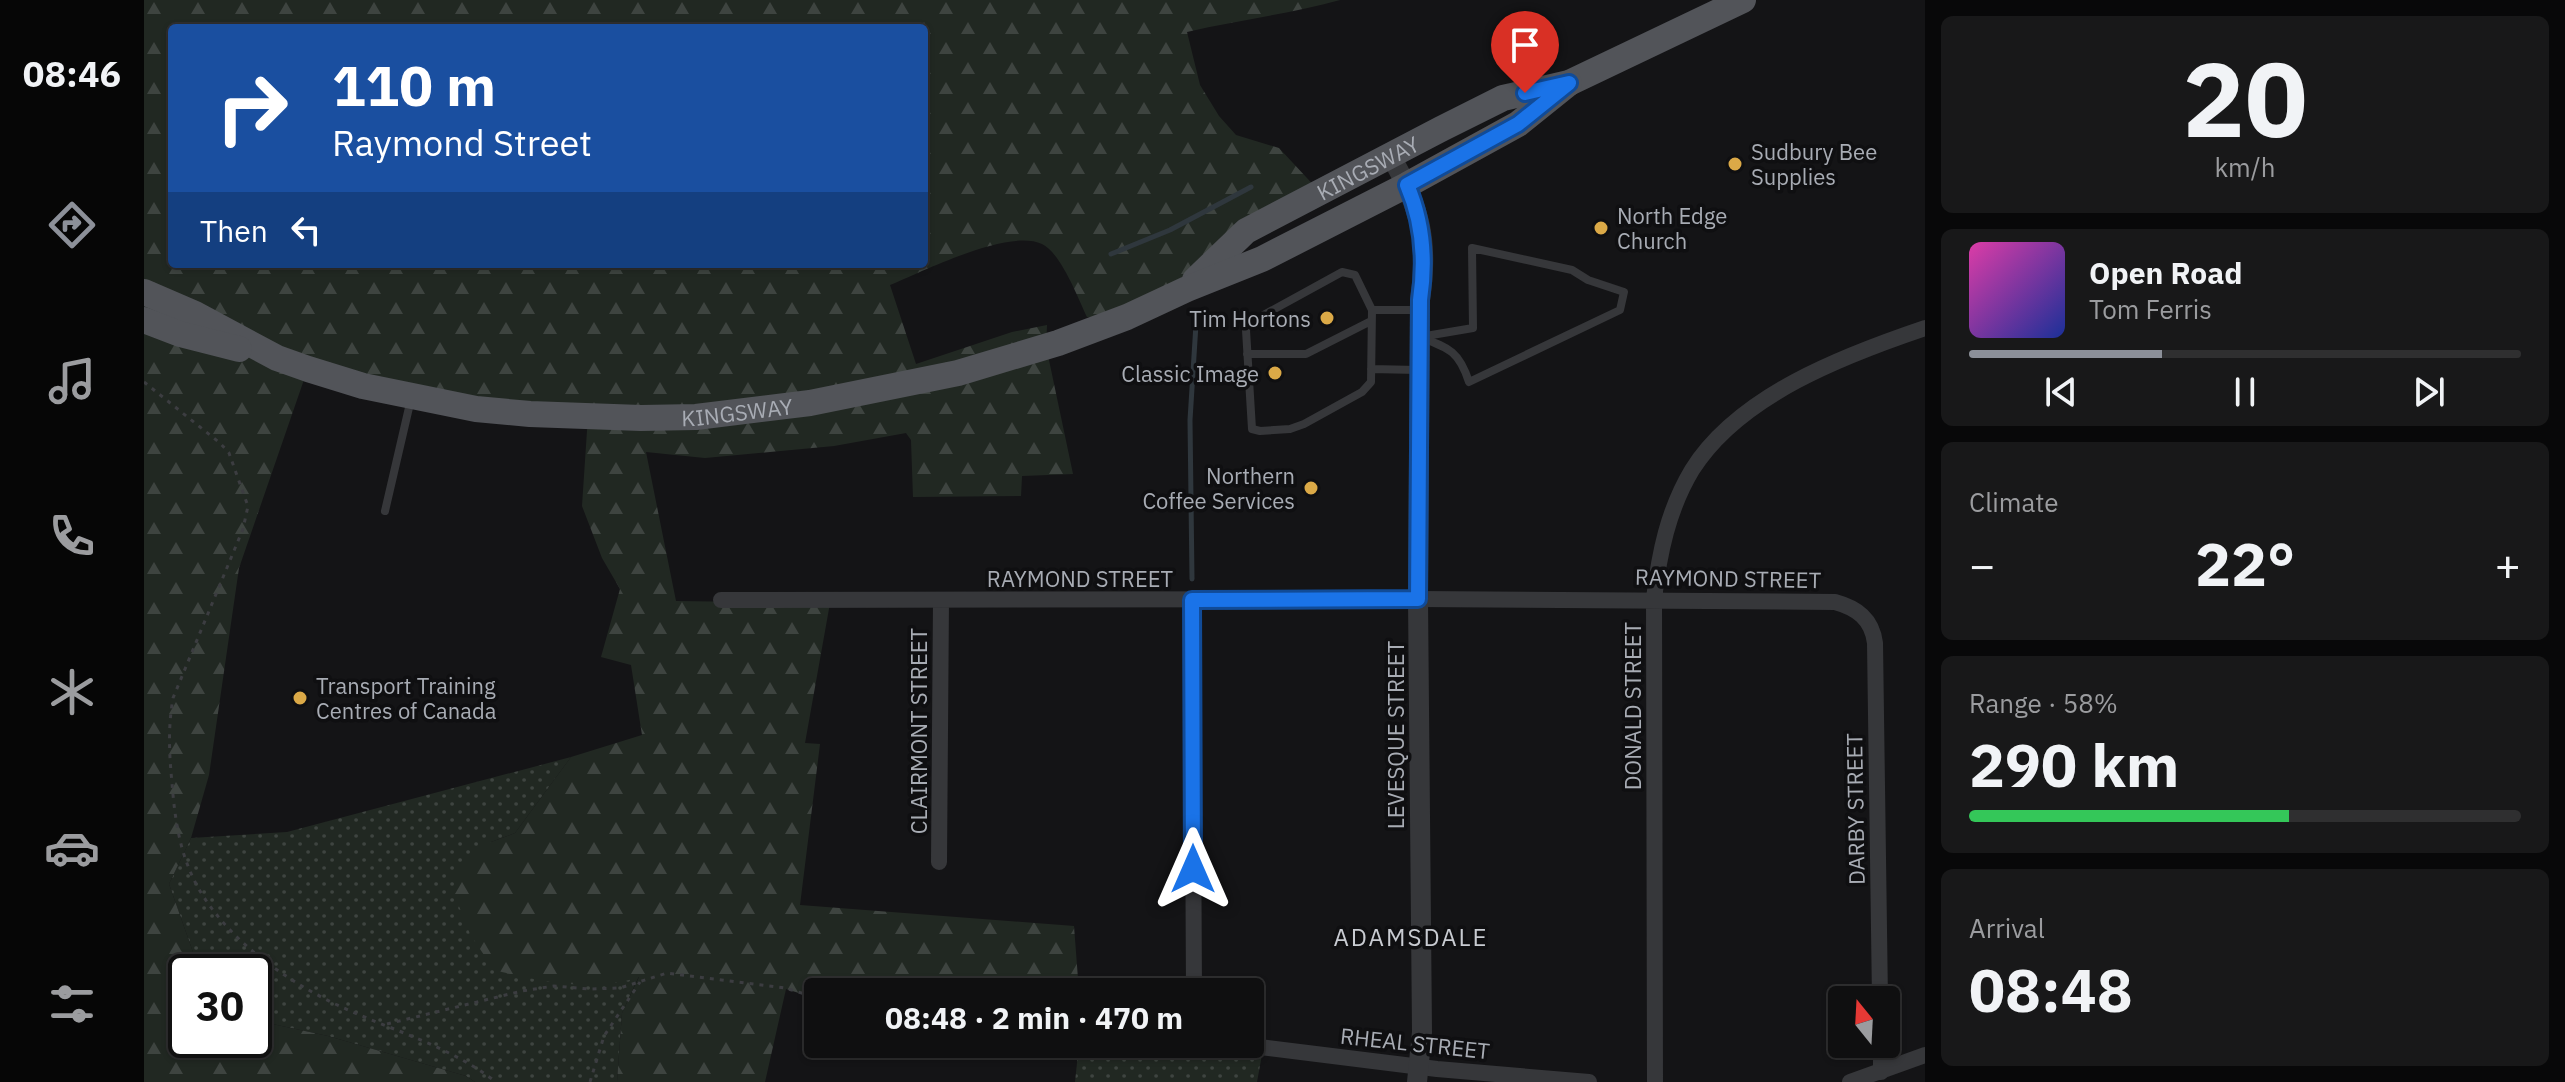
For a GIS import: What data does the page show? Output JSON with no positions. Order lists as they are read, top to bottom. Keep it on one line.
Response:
{"streets":{"main road":["KINGSWAY"],"street":["RAYMOND STREET","DONALD STREET","CLAIRMONT STREET","LEVESQUE STREET","DARBY STREET","RHEAL STREET"]},"crossings":[["KINGSWAY","LEVESQUE STREET"],["RAYMOND STREET","DONALD STREET"],["RAYMOND STREET","CLAIRMONT STREET"],["RAYMOND STREET","LEVESQUE STREET"],["RAYMOND STREET","DARBY STREET"],["LEVESQUE STREET","RHEAL STREET"]],"districts":["ADAMSDALE"],"places":["Sudbury Bee Supplies","North Edge Church","Tim Hortons","Classic Image","Northern Coffee Services","Transport Training Centres of Canada"],"north":"top","page":{"tabs":"08:46","tile":[["20","km/h"],"Climate",["Range · 58%","290 km"],["Arrival","08:48"]],"turn":["110 m","Raymond Street"],"then":"Then","song":["Open Road","Tom Ferris"],"heat":["−","22°","+"],"limit":"30","trip":"08:48 · 2 min · 470 m"}}
